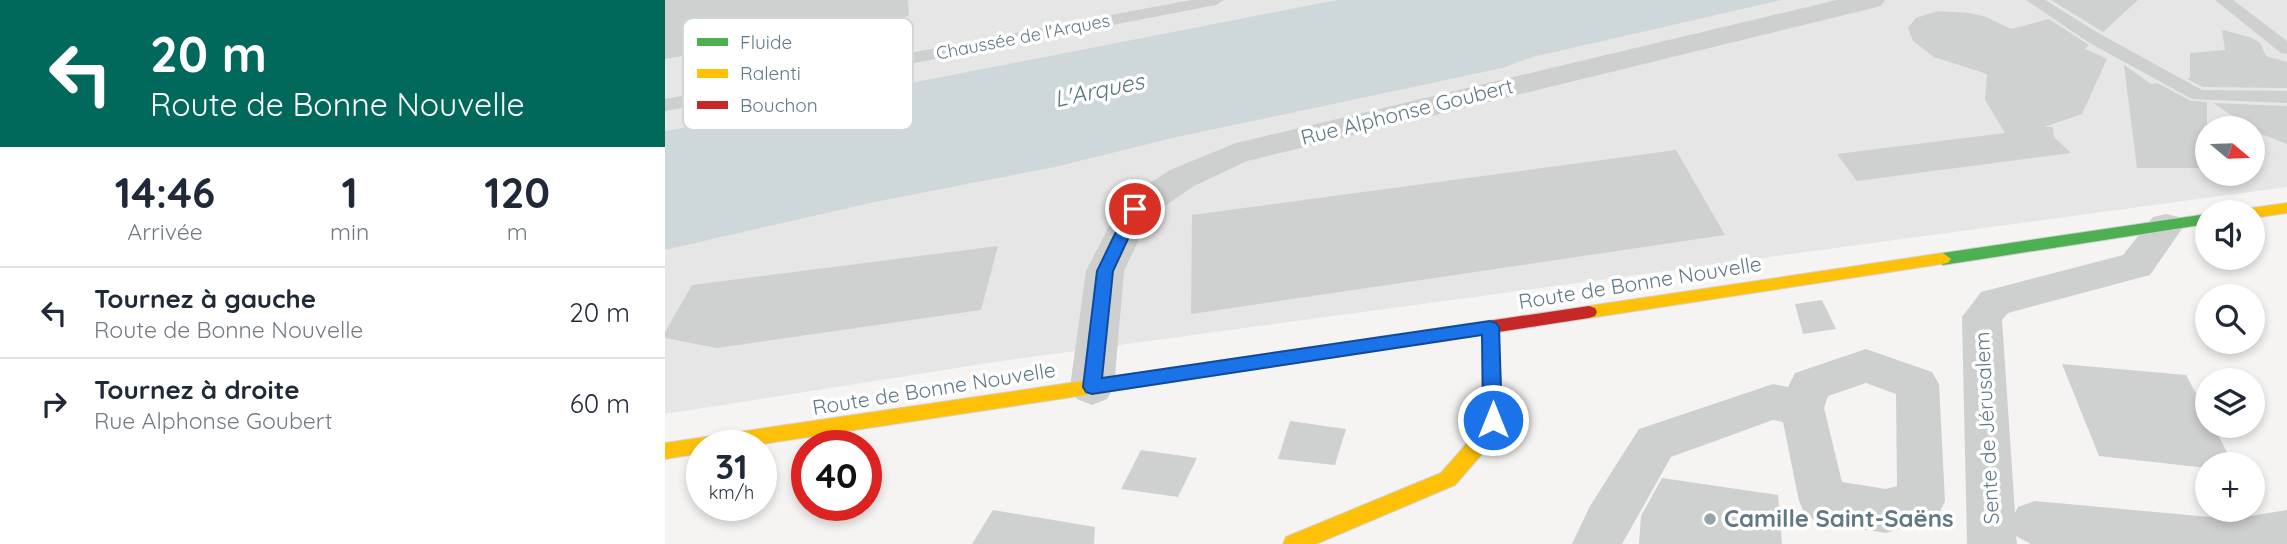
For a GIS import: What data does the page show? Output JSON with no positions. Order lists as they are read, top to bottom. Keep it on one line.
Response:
{"streets":{"main road":["Route de Bonne Nouvelle"],"street":["Rue Alphonse Goubert","Sente de Jérusalem"],"lane":["Chaussée de l'Arques"]},"crossings":[["Rue Alphonse Goubert","Route de Bonne Nouvelle"],["Route de Bonne Nouvelle","Sente de Jérusalem"]],"water":["L'Arques"],"places":["Camille Saint-Saëns"],"legend":["Fluide","Ralenti","Bouchon"],"north":"right","page":{"turn":["20 m","Route de Bonne Nouvelle"],"map_buttons":"+","eta":["14:46","Arrivée","1","min","120","m"],"list":[{"name":"Tournez à gauche","note":"Route de Bonne Nouvelle","value":"20 m"},{"name":"Tournez à droite","note":"Rue Alphonse Goubert","value":"60 m"}],"speed":"31 km/h","limit":"40"}}
